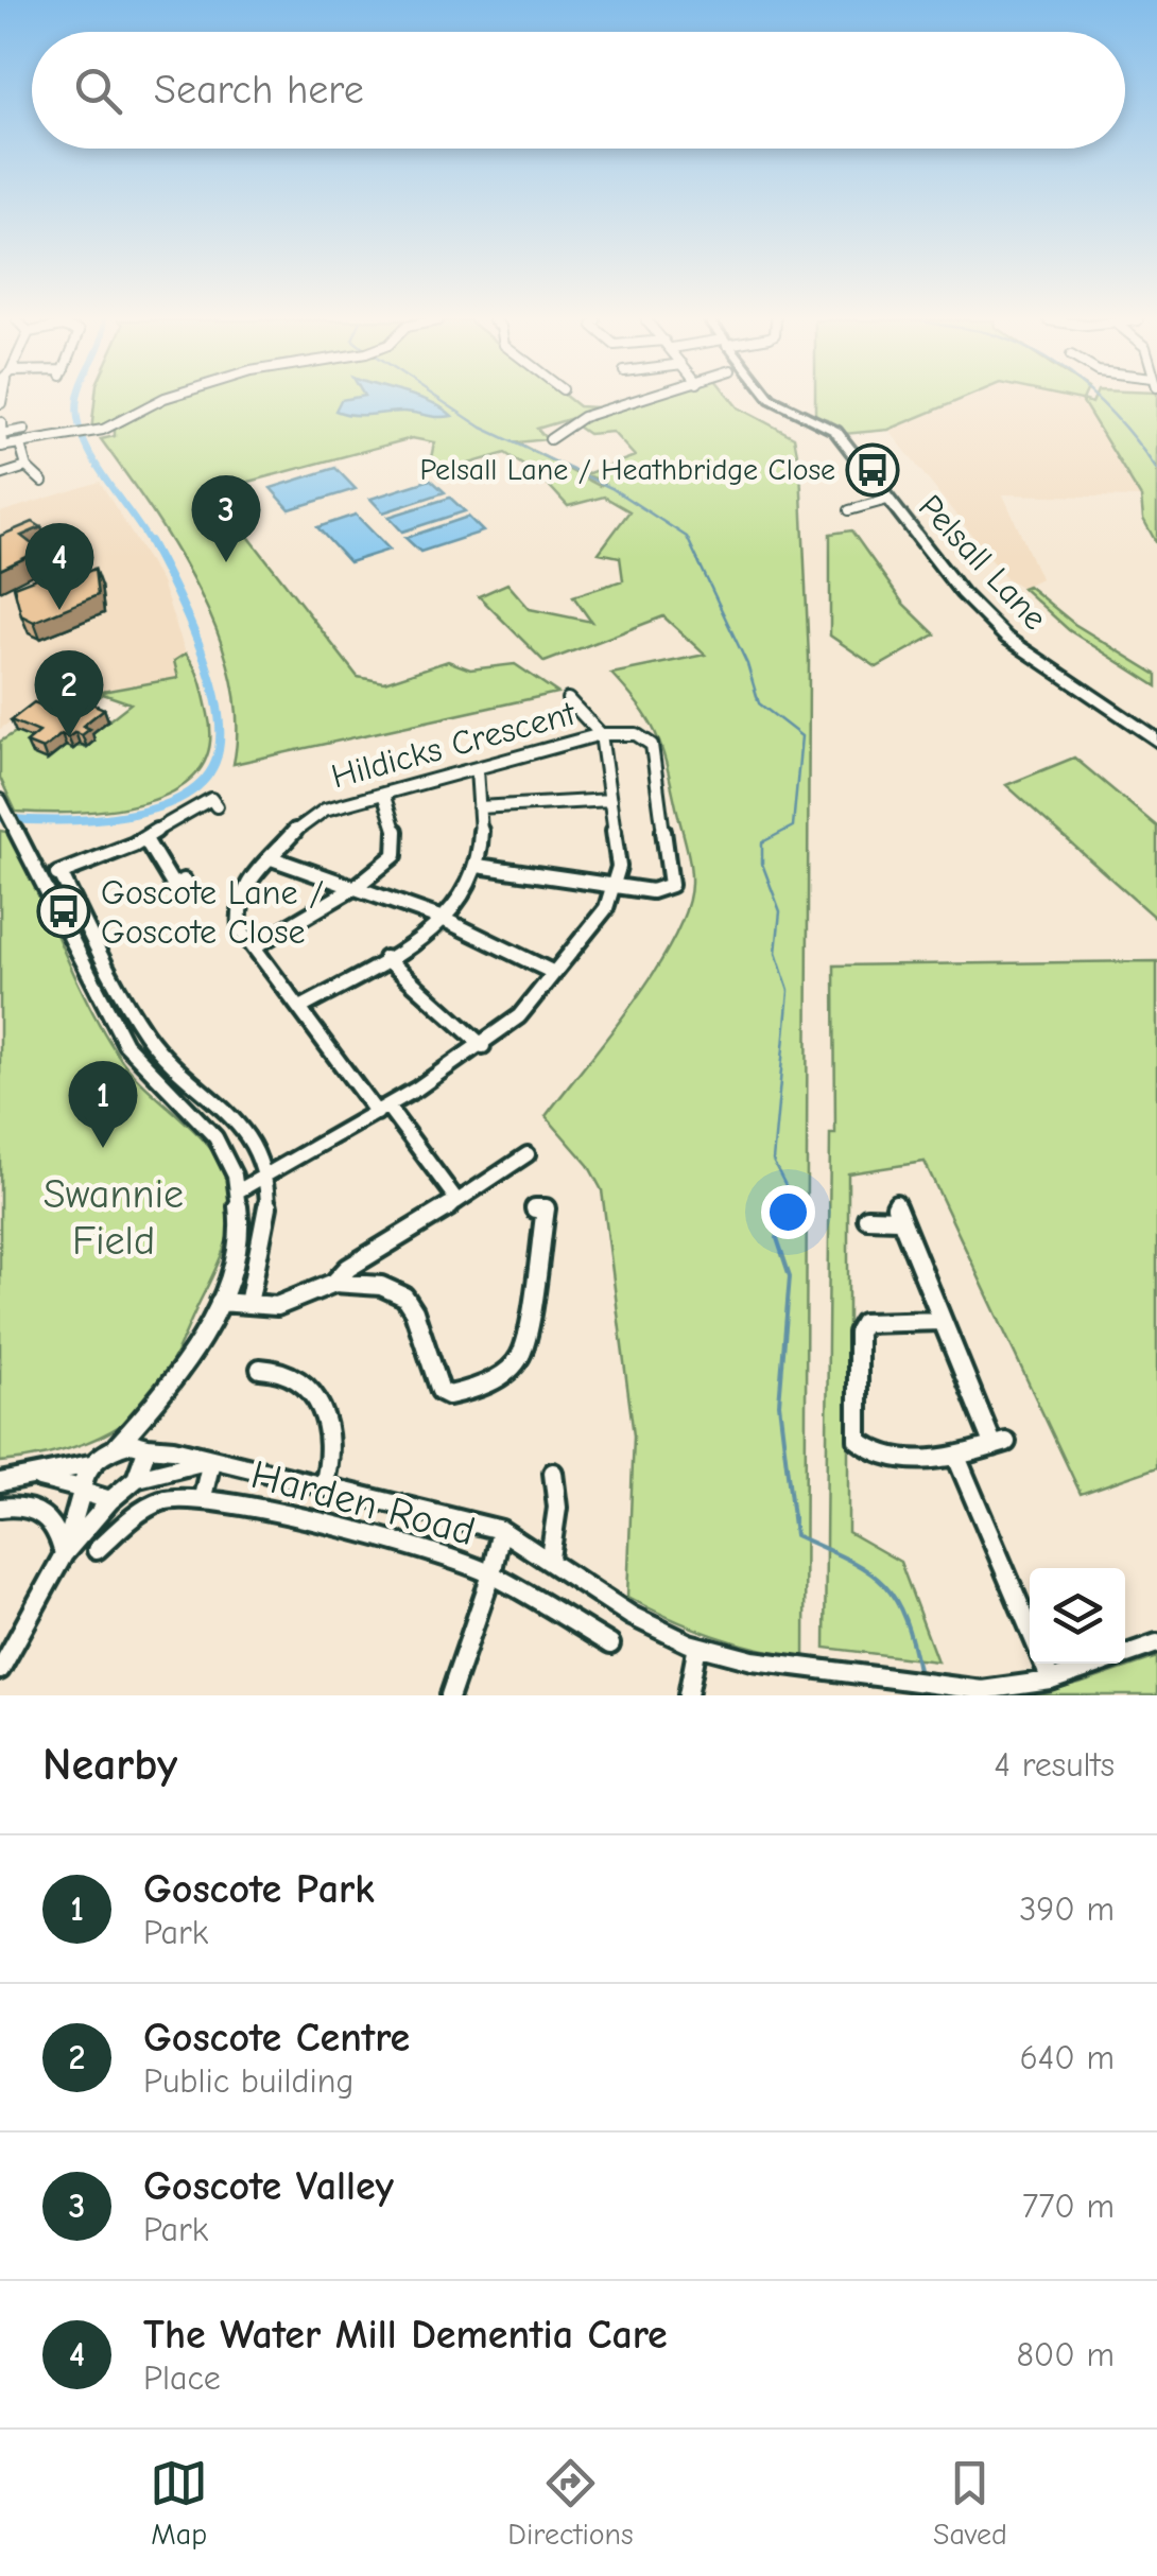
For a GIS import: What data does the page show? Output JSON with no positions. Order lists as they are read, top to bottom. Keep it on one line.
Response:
{"streets":{"main road":["Pelsall Lane"],"street":["Hildicks Crescent","Harden Road"]},"parks":["Swannie Field"],"places":{"bus stop":["Pelsall Lane / Heathbridge Close","Goscote Lane / Goscote Close"]},"page":{"search":"Search here","pins":["3","4","2","1"],"heading":["Nearby","4 results"],"list":[{"mark":"1","name":"Goscote Park","note":"Park","value":"390 m"},{"mark":"2","name":"Goscote Centre","note":"Public building","value":"640 m"},{"mark":"3","name":"Goscote Valley","note":"Park","value":"770 m"},{"mark":"4","name":"The Water Mill Dementia Care","note":"Place","value":"800 m"}],"nav":["Map","Directions","Saved"]}}
